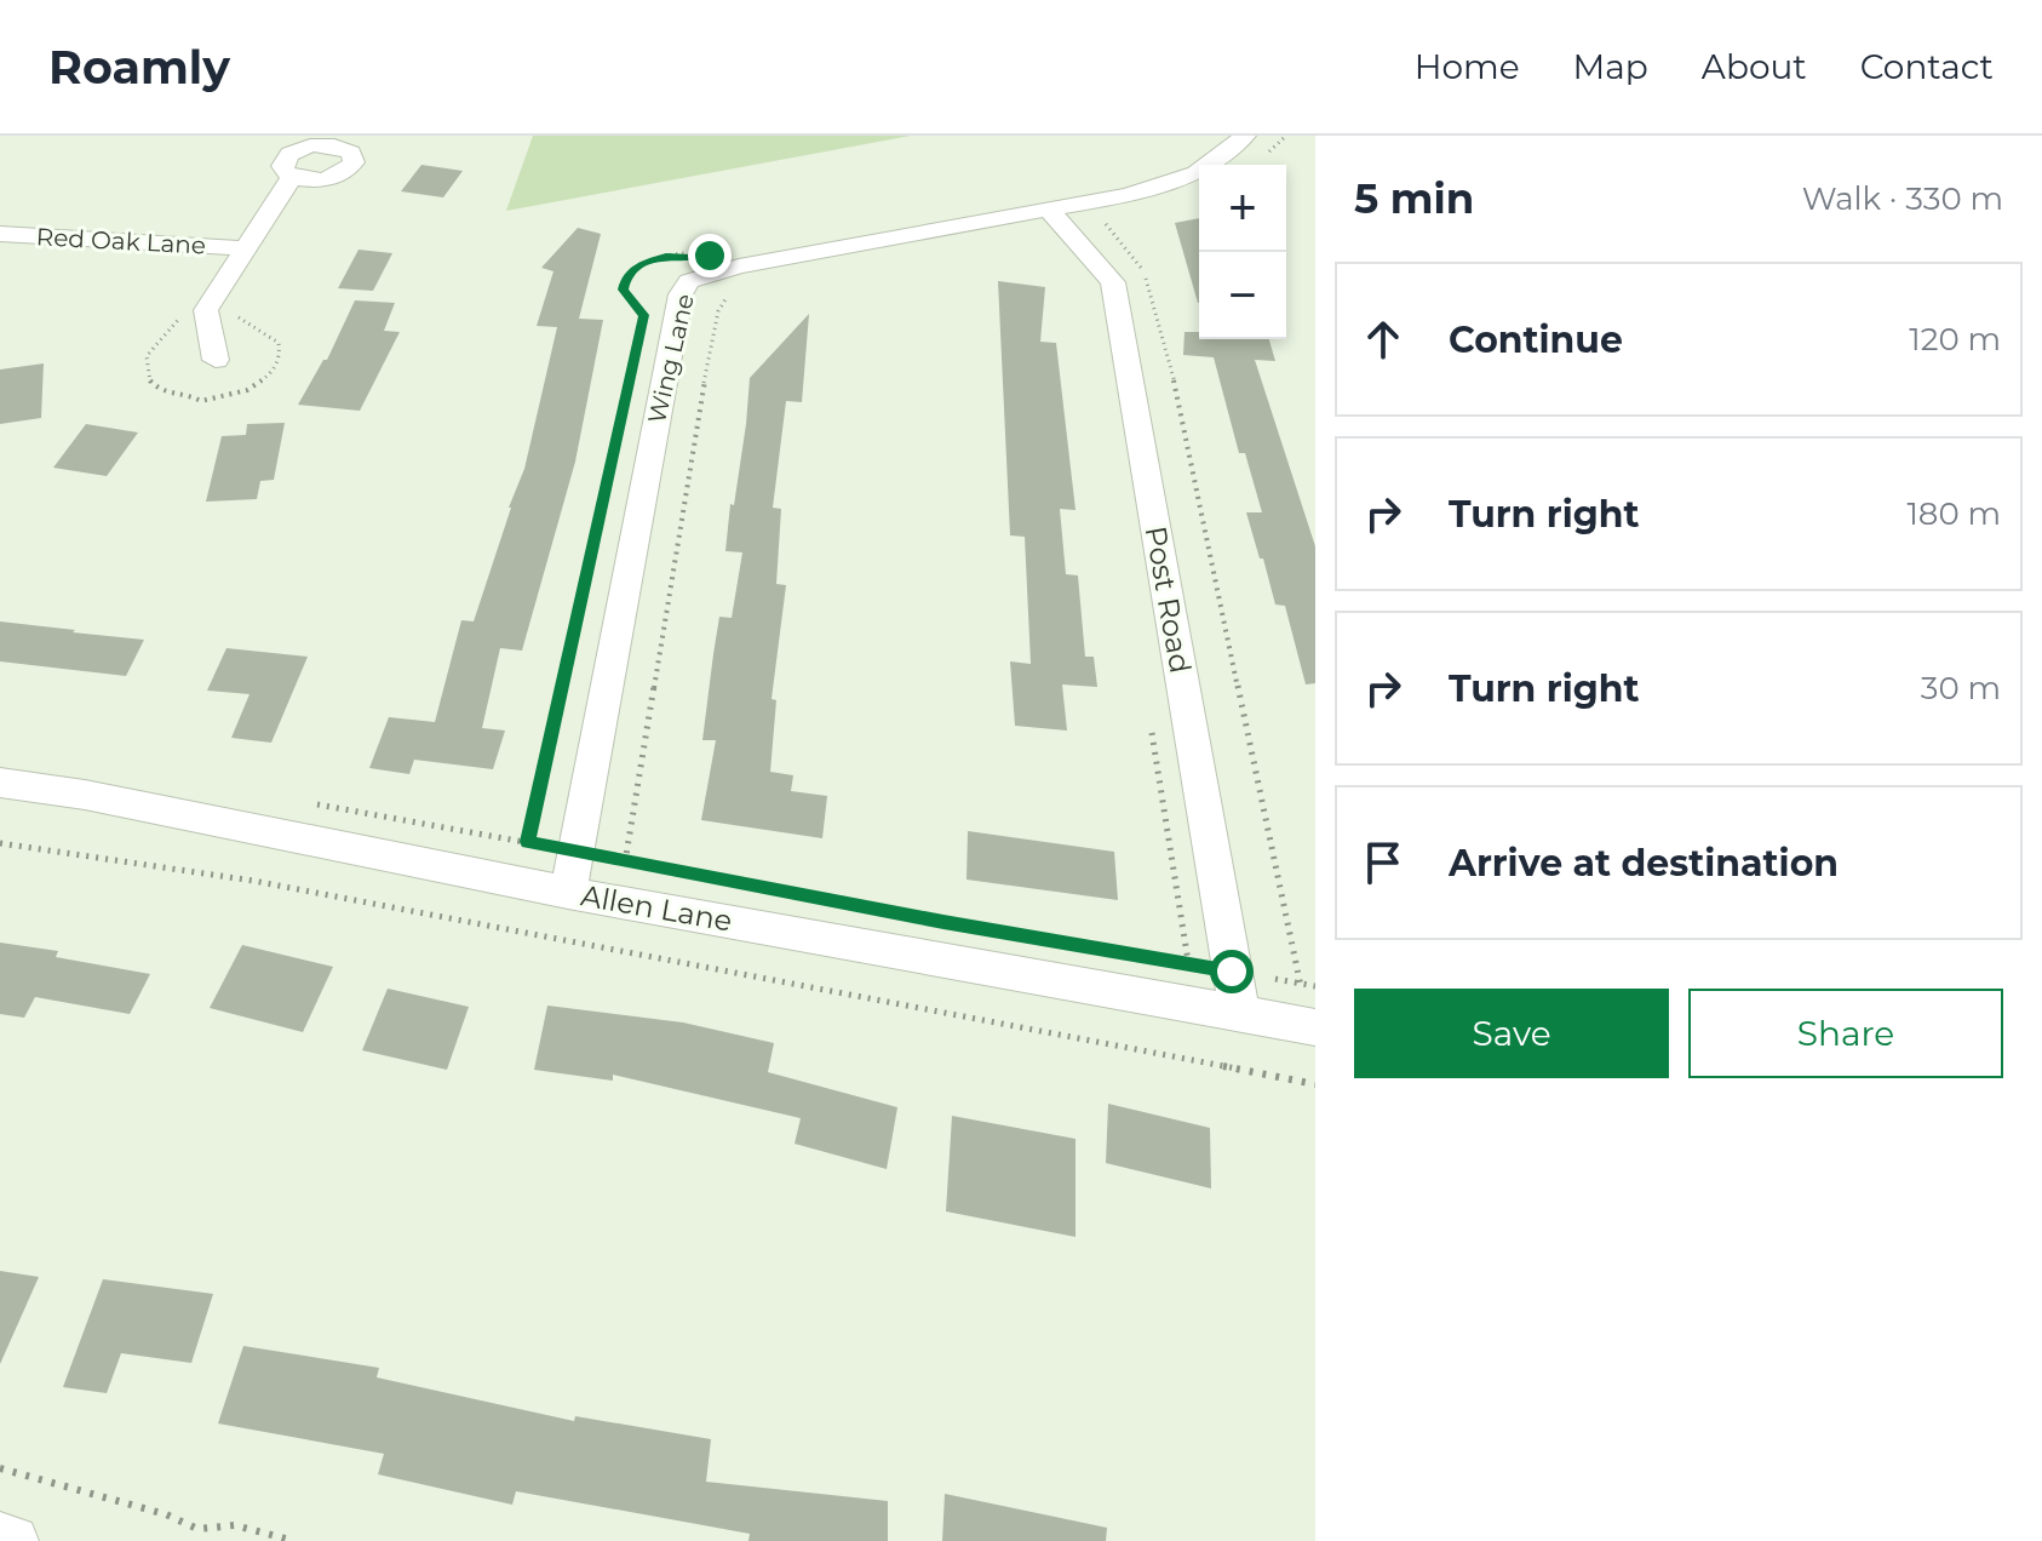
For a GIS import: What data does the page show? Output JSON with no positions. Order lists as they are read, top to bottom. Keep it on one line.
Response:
{"streets":{"street":["Red Oak Lane","Wing Lane","Post Road","Allen Lane"]},"crossings":[["Wing Lane","Post Road"],["Wing Lane","Allen Lane"],["Post Road","Allen Lane"]],"page":{"header":"Roamly","nav":["Home","Map","About","Contact"],"heading":["5 min","Walk · 330 m"],"map_buttons":["+","−"],"list":[["Continue","120 m"],["Turn right","180 m"],["Turn right","30 m"],"Arrive at destination"],"buttons":["Save","Share"]}}
